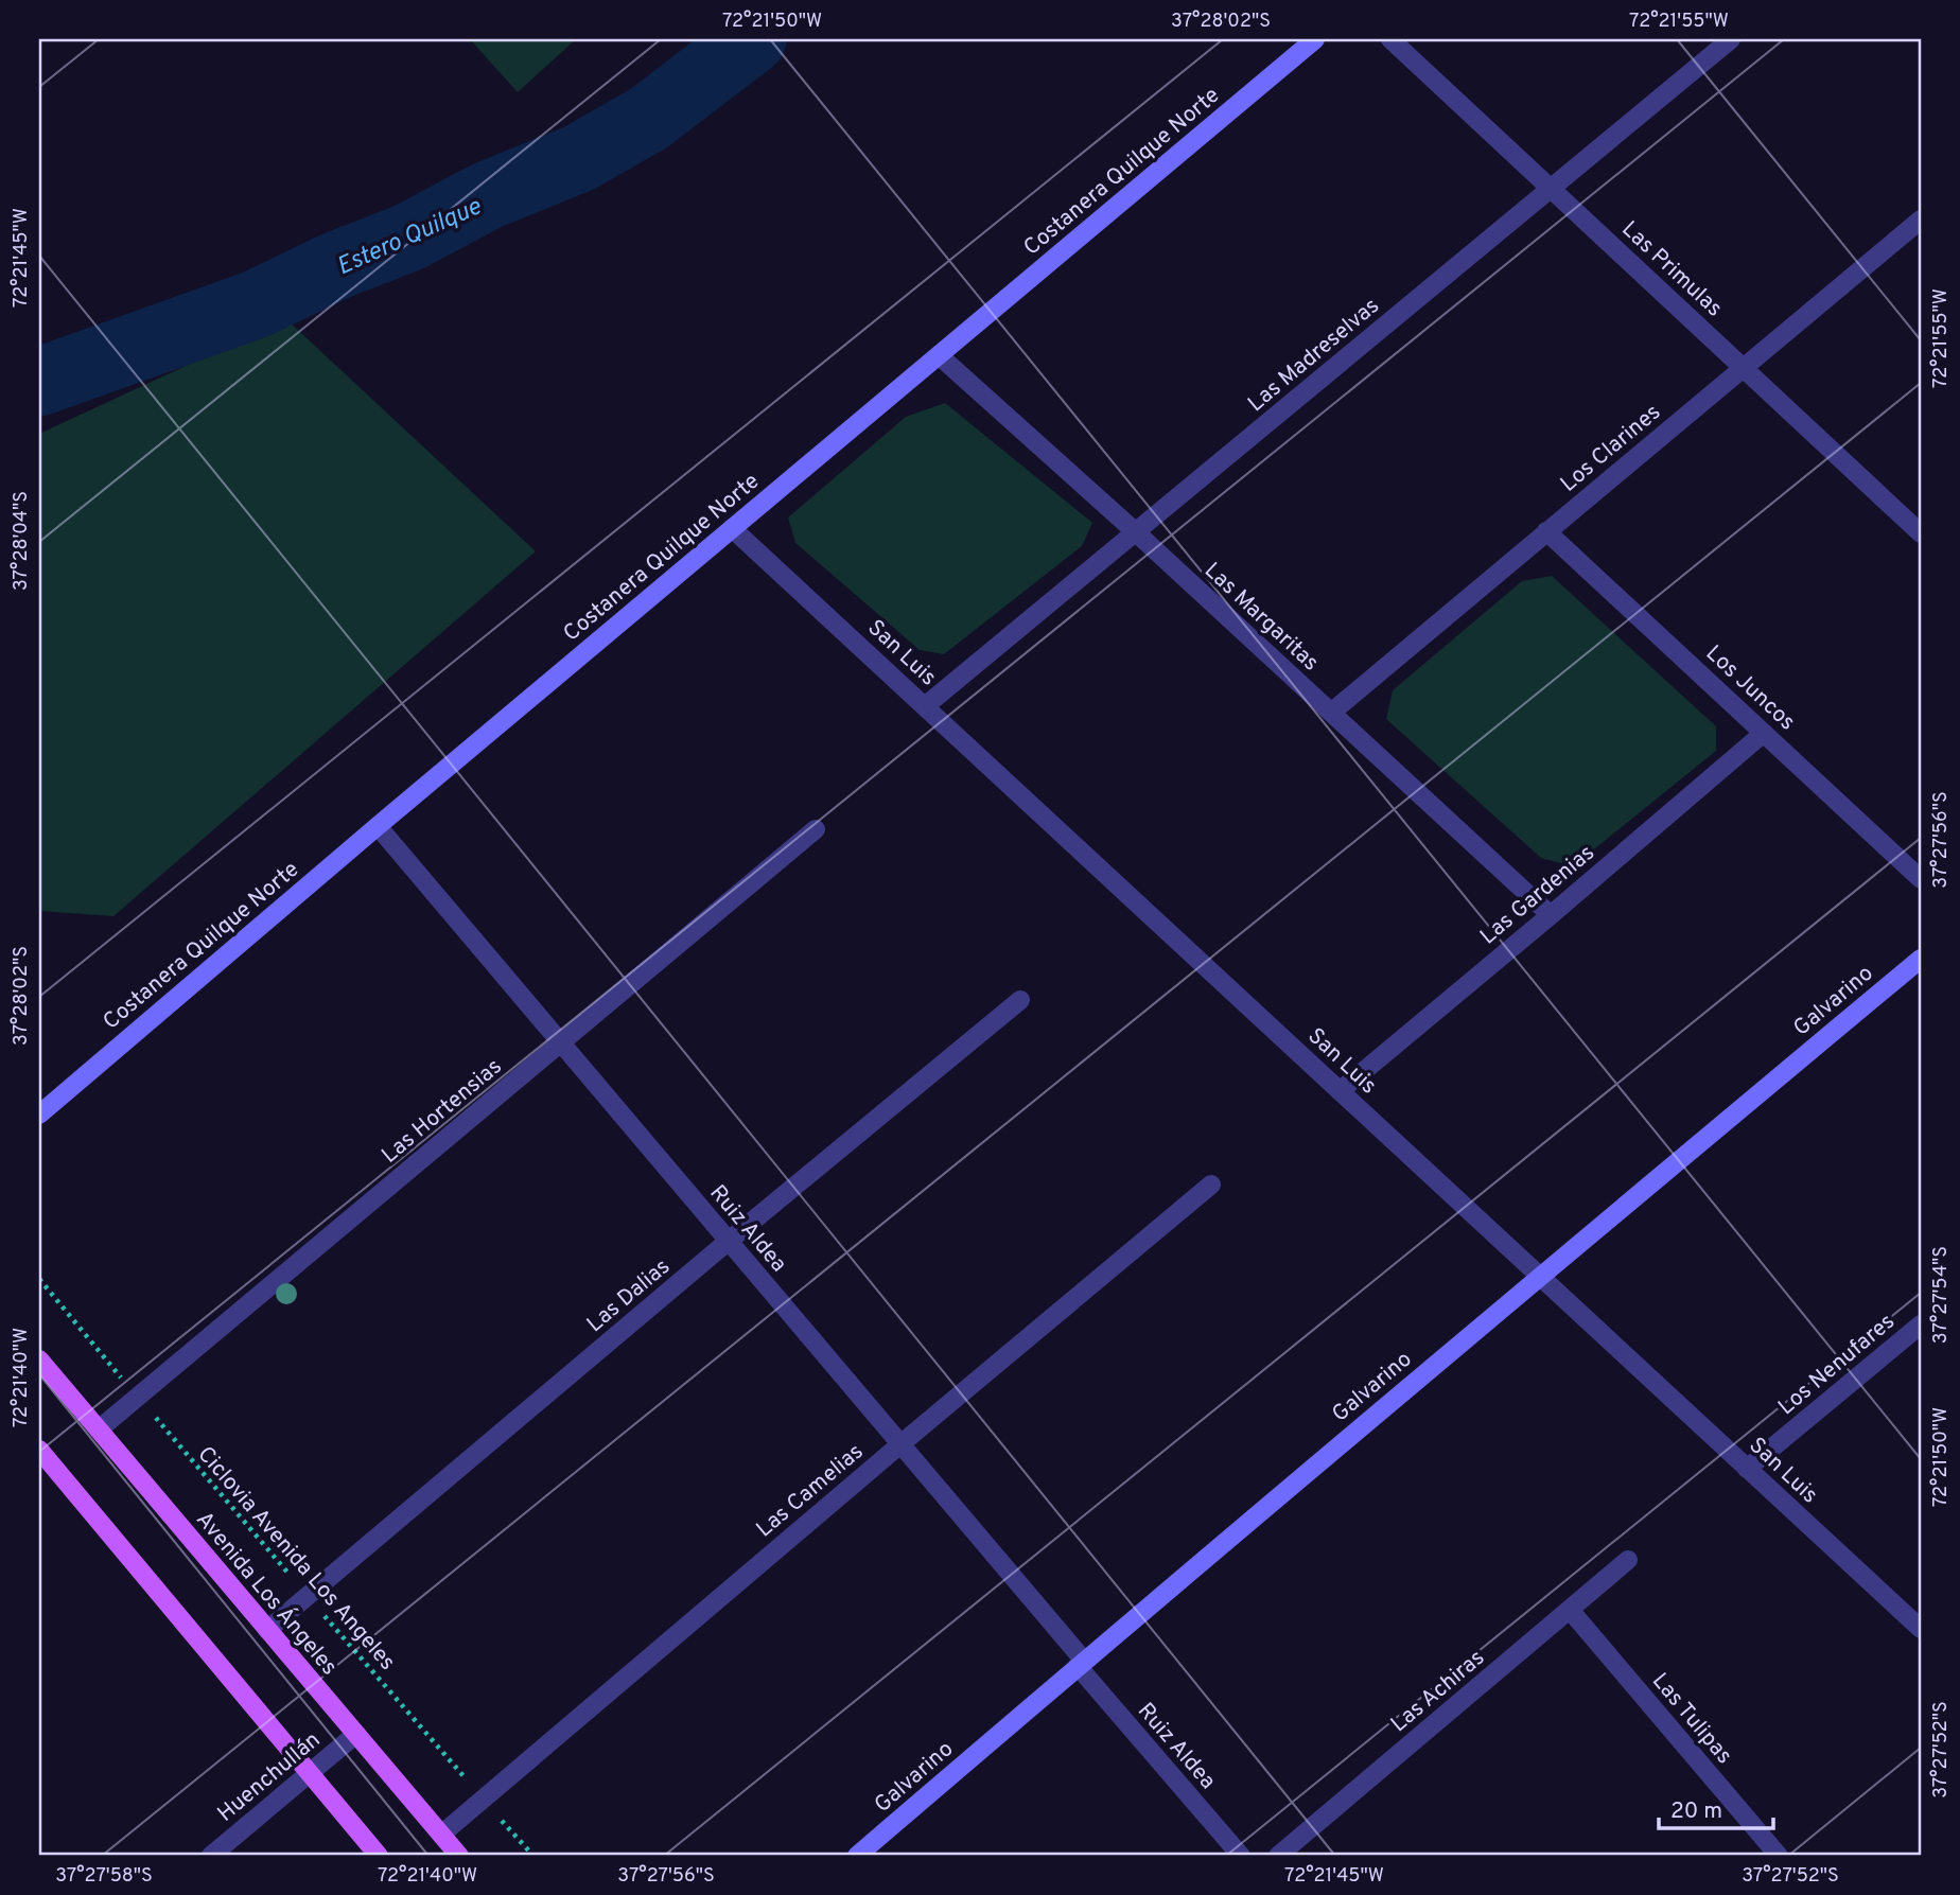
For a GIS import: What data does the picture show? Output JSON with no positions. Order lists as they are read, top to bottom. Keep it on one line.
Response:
{"streets":{"main road":["Avenida Los Ángeles"],"street":["Costanera Quilque Norte","Las Primulas","Las Madreselvas","Los Clarines","Las Margaritas","San Luis","Los Juncos","Las Gardenias","Galvarino","Las Hortensias","Ruiz Aldea","Las Dalias","Los Nenufares","Las Camelias","Las Achiras","Las Tulipas","Huenchullán"],"path":["Ciclovia Avenida Los Angeles"]},"crossings":[["Costanera Quilque Norte","Las Margaritas"],["Costanera Quilque Norte","San Luis"],["Costanera Quilque Norte","Ruiz Aldea"],["Las Primulas","Las Madreselvas"],["Las Primulas","Los Clarines"],["Las Madreselvas","Las Margaritas"],["Las Madreselvas","San Luis"],["Los Clarines","Las Margaritas"],["Los Clarines","Los Juncos"],["Las Margaritas","Las Gardenias"],["San Luis","Las Gardenias"],["San Luis","Galvarino"],["San Luis","Los Nenufares"],["Los Juncos","Las Gardenias"],["Galvarino","Ruiz Aldea"],["Las Hortensias","Ruiz Aldea"],["Las Hortensias","Ciclovia Avenida Los Angeles"],["Las Hortensias","Avenida Los Ángeles"],["Ruiz Aldea","Las Dalias"],["Ruiz Aldea","Las Camelias"],["Las Dalias","Ciclovia Avenida Los Angeles"],["Las Dalias","Avenida Los Ángeles"],["Las Camelias","Ciclovia Avenida Los Angeles"],["Las Camelias","Avenida Los Ángeles"],["Avenida Los Ángeles","Huenchullán"],["Las Achiras","Las Tulipas"]],"water":["Estero Quilque"],"scale_bar":"20 m","coordinates":["72°21'50\"W","37°28'02\"S","72°21'55\"W","72°21'45\"W","37°28'04\"S","37°27'56\"S","37°27'54\"S","72°21'40\"W","37°27'52\"S","37°27'58\"S"]}
